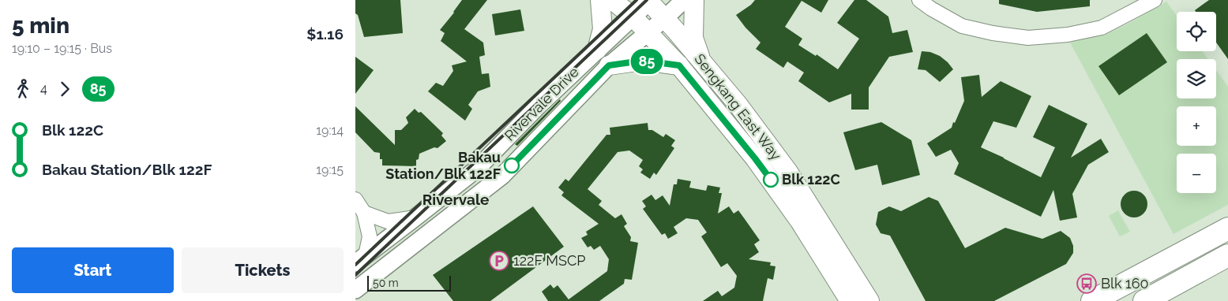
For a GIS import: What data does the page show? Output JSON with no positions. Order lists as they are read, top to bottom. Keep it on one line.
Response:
{"streets":{"main road":["Sengkang East Way"],"street":["Rivervale Drive"]},"crossings":[["Rivervale Drive","Sengkang East Way"]],"districts":["Rivervale"],"places":{"other":["Bakau Station/Blk 122F","Blk 122C"],"parking":["122F MSCP"],"bus stop":["Blk 160"]},"lines":["bus line 85"],"scale_bar":"50 m","page":{"heading":["5 min","19:10 – 19:15 · Bus","$1.16"],"on_map":"85","map_buttons":["+","−"],"legs":["4","85"],"list":[{"name":"Blk 122C","value":"19:14"},{"name":"Bakau Station/Blk 122F","value":"19:15"}],"buttons":["Start","Tickets"],"scale":"50 m"}}
